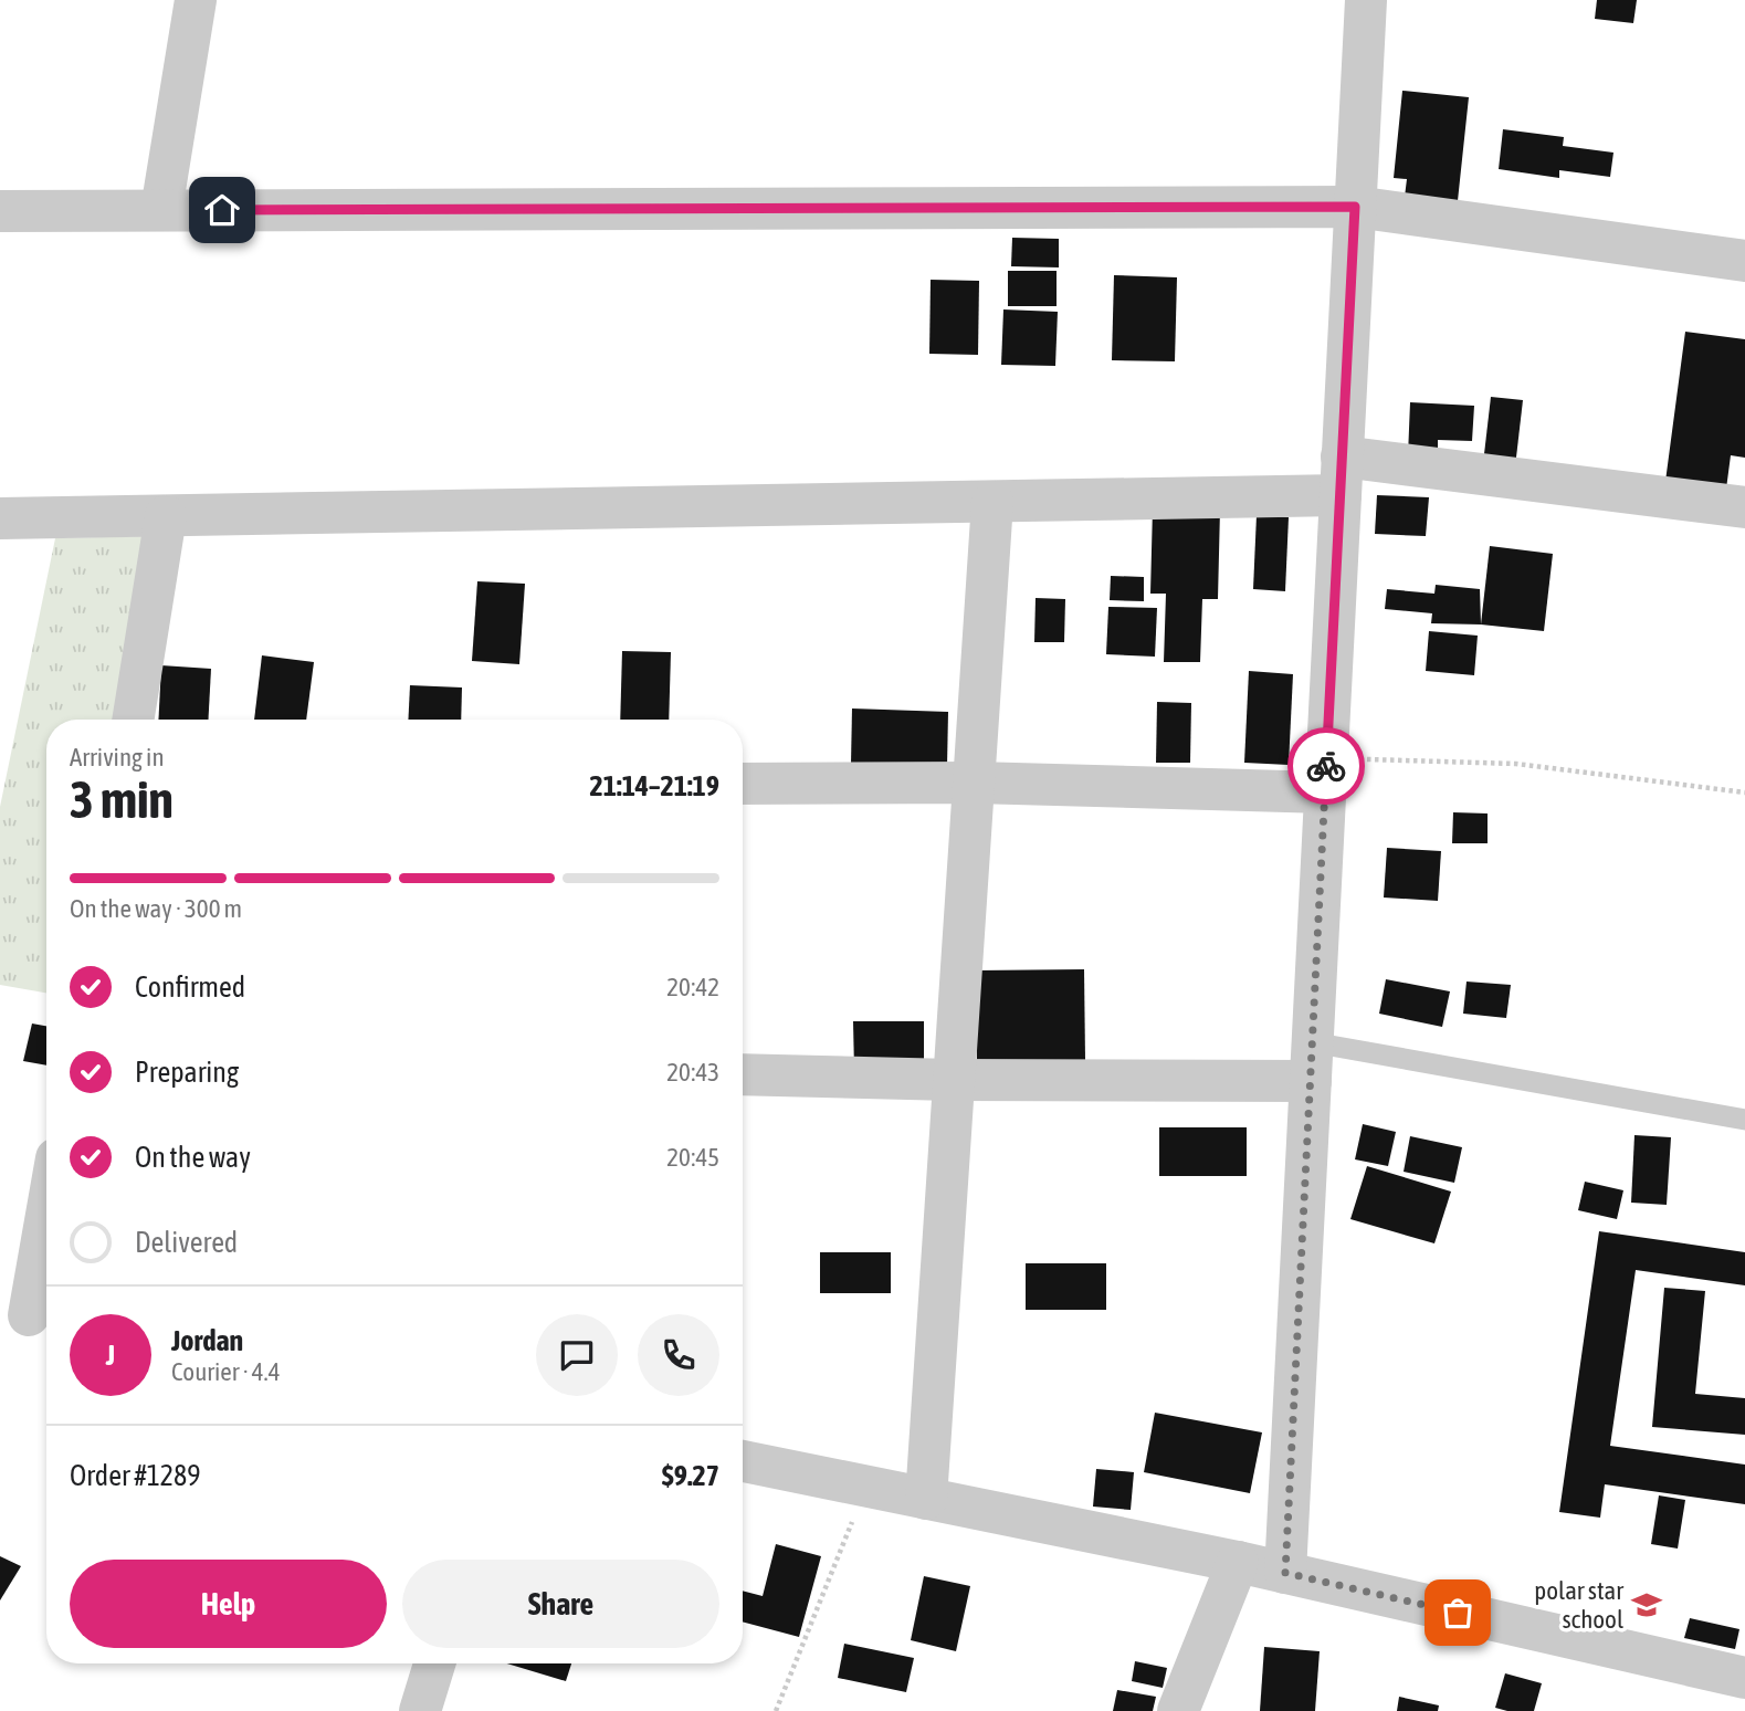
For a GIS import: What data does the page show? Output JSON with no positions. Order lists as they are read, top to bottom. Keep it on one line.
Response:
{"places":{"school or university":["polar star school"]},"page":{"heading":["3 min","Arriving in","21:14–21:19"],"panel":["Jordan","Courier · 4.4","Order #1289","$9.27"],"bar":"On the way · 300 m","list":[["Confirmed","20:42"],["Preparing","20:43"],["On the way","20:45"],"Delivered"],"round":"J","buttons":["Help","Share"]}}
